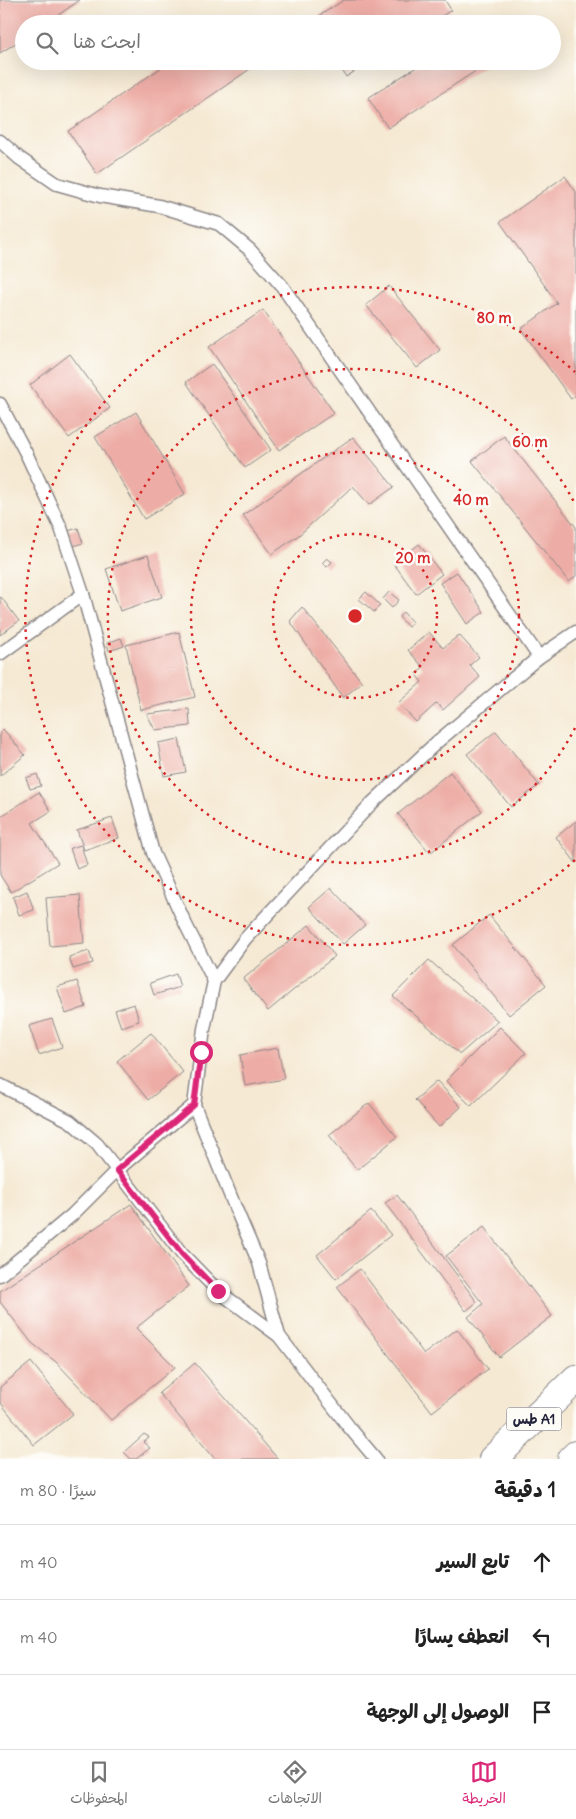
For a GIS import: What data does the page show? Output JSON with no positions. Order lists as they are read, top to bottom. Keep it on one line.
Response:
{"streets":{"highway":["طس A1"]},"page":{"search":"ابحث هنا","heading":["1 دقيقة","سيرًا · 80 m"],"list":[["تابع السير","40 m"],["انعطف يسارًا","40 m"],"الوصول إلى الوجهة"],"nav":["الخريطة","الاتجاهات","المحفوظات"]},"rings":["80 m","60 m","40 m","20 m"]}
